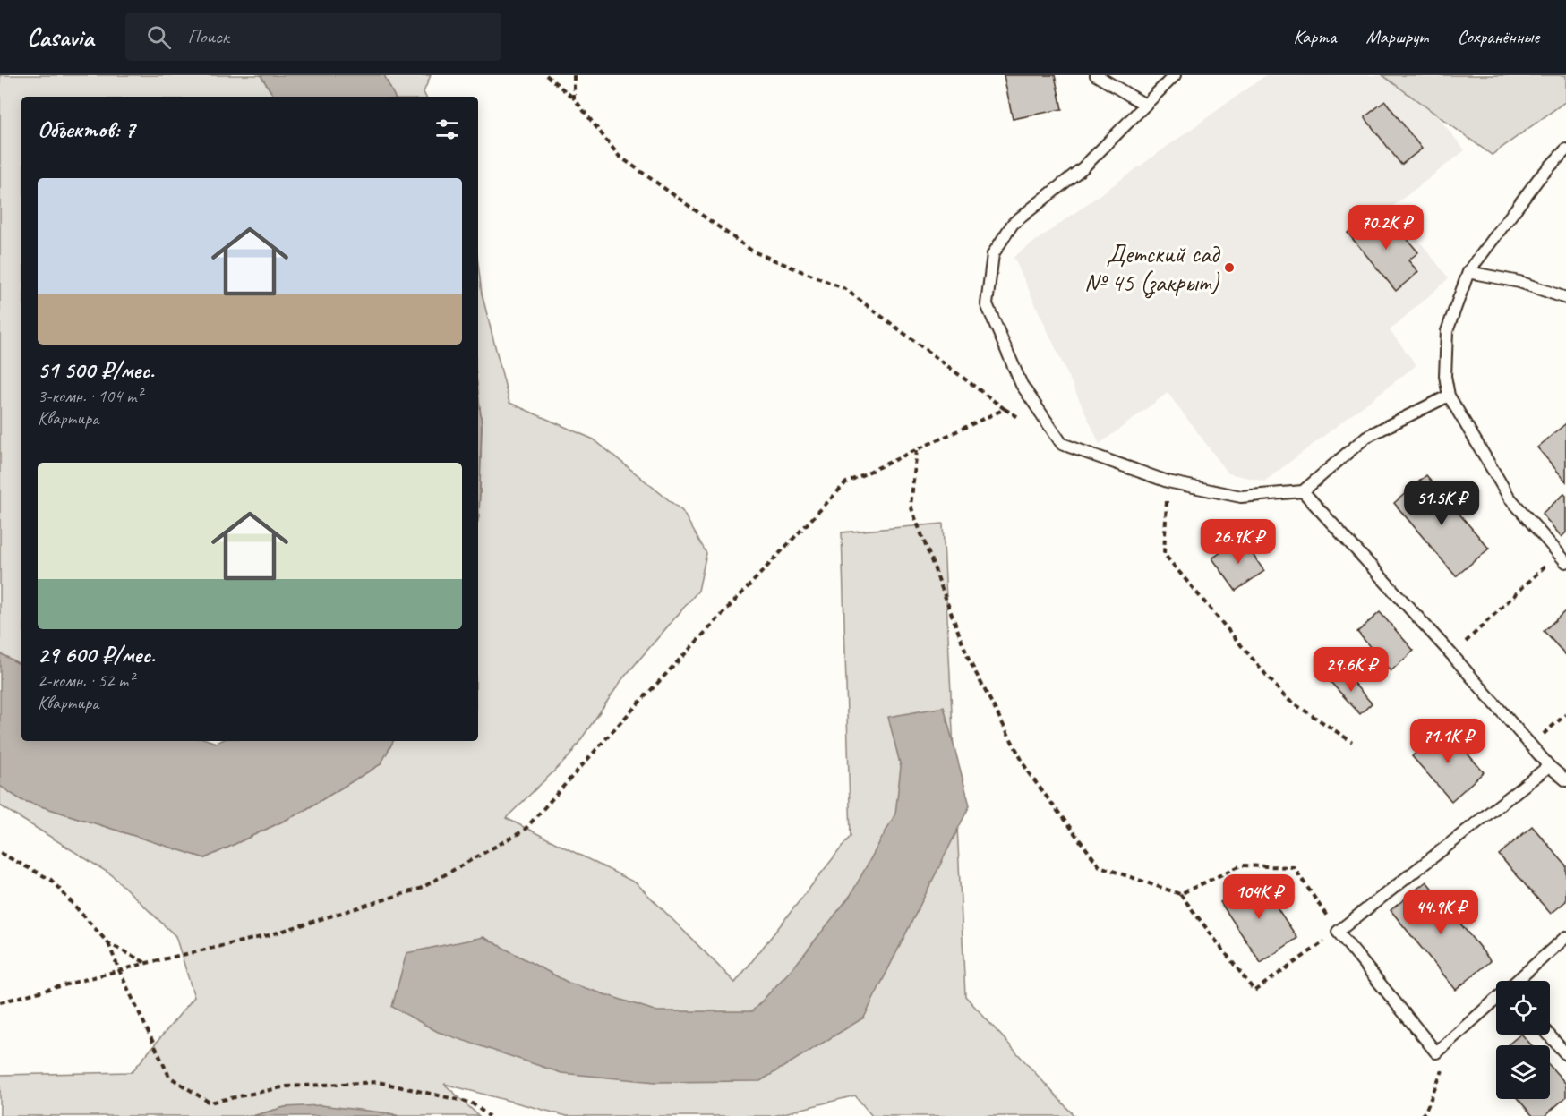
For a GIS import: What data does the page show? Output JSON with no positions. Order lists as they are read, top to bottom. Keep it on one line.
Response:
{"places":["Детский сад № 45 (закрыт)"],"page":{"header":"Casavia","search":"Поиск","nav":["Карта","Маршрут","Сохранённые"],"heading":"Объектов: 7","list":[{"name":"51 500 ₽/мес.","note":"3-комн. · 104 m² · Квартира"},{"name":"29 600 ₽/мес.","note":"2-комн. · 52 m² · Квартира"}],"price":["70.2K ₽","51.5K ₽","26.9K ₽","29.6K ₽","71.1K ₽","104K ₽","44.9K ₽"]}}
